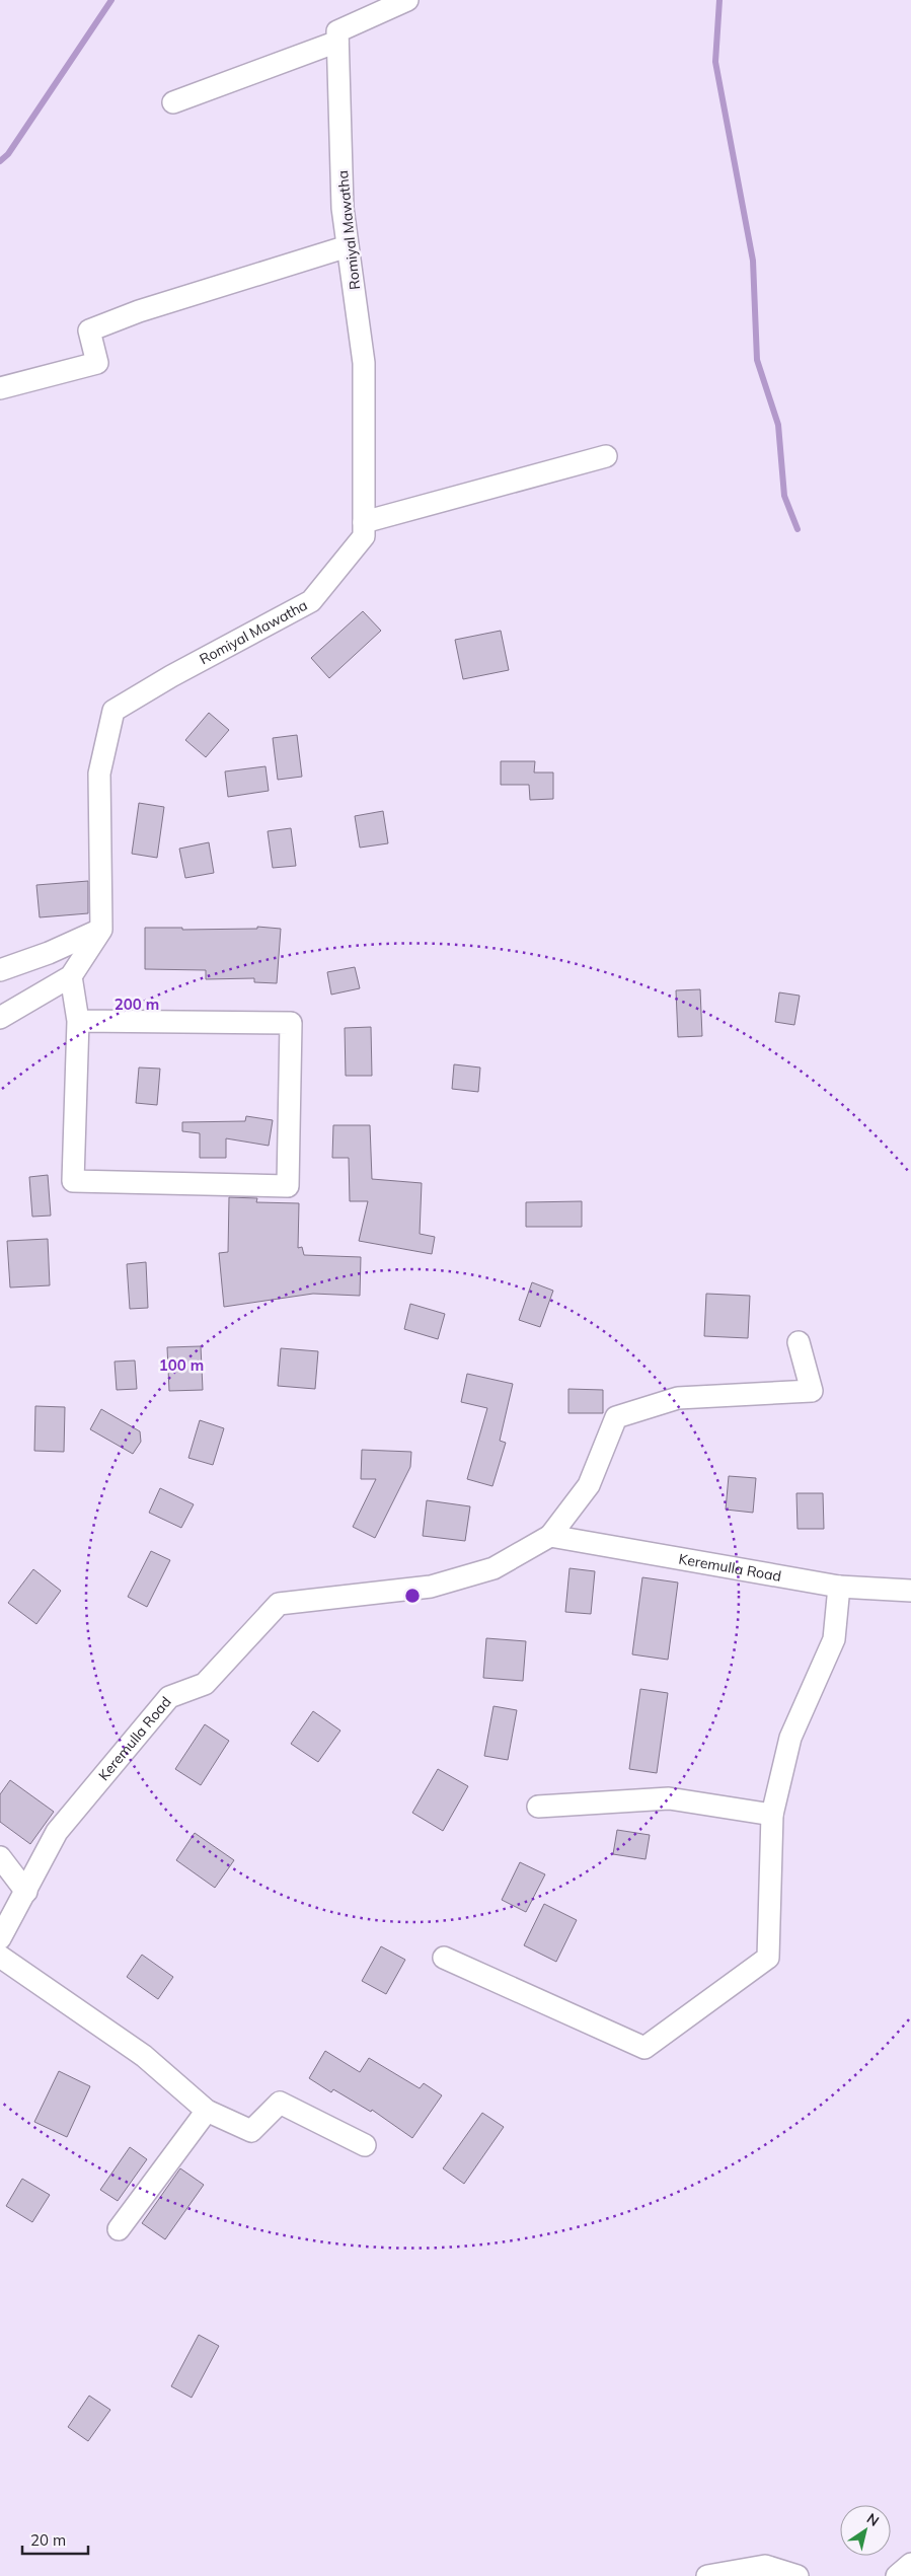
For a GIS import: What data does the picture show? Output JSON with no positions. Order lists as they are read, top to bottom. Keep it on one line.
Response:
{"streets":{"street":["Romiyal Mawatha","Keremulla Road"]},"scale_bar":"20 m","north":"top right","rings":["200 m","100 m"]}
